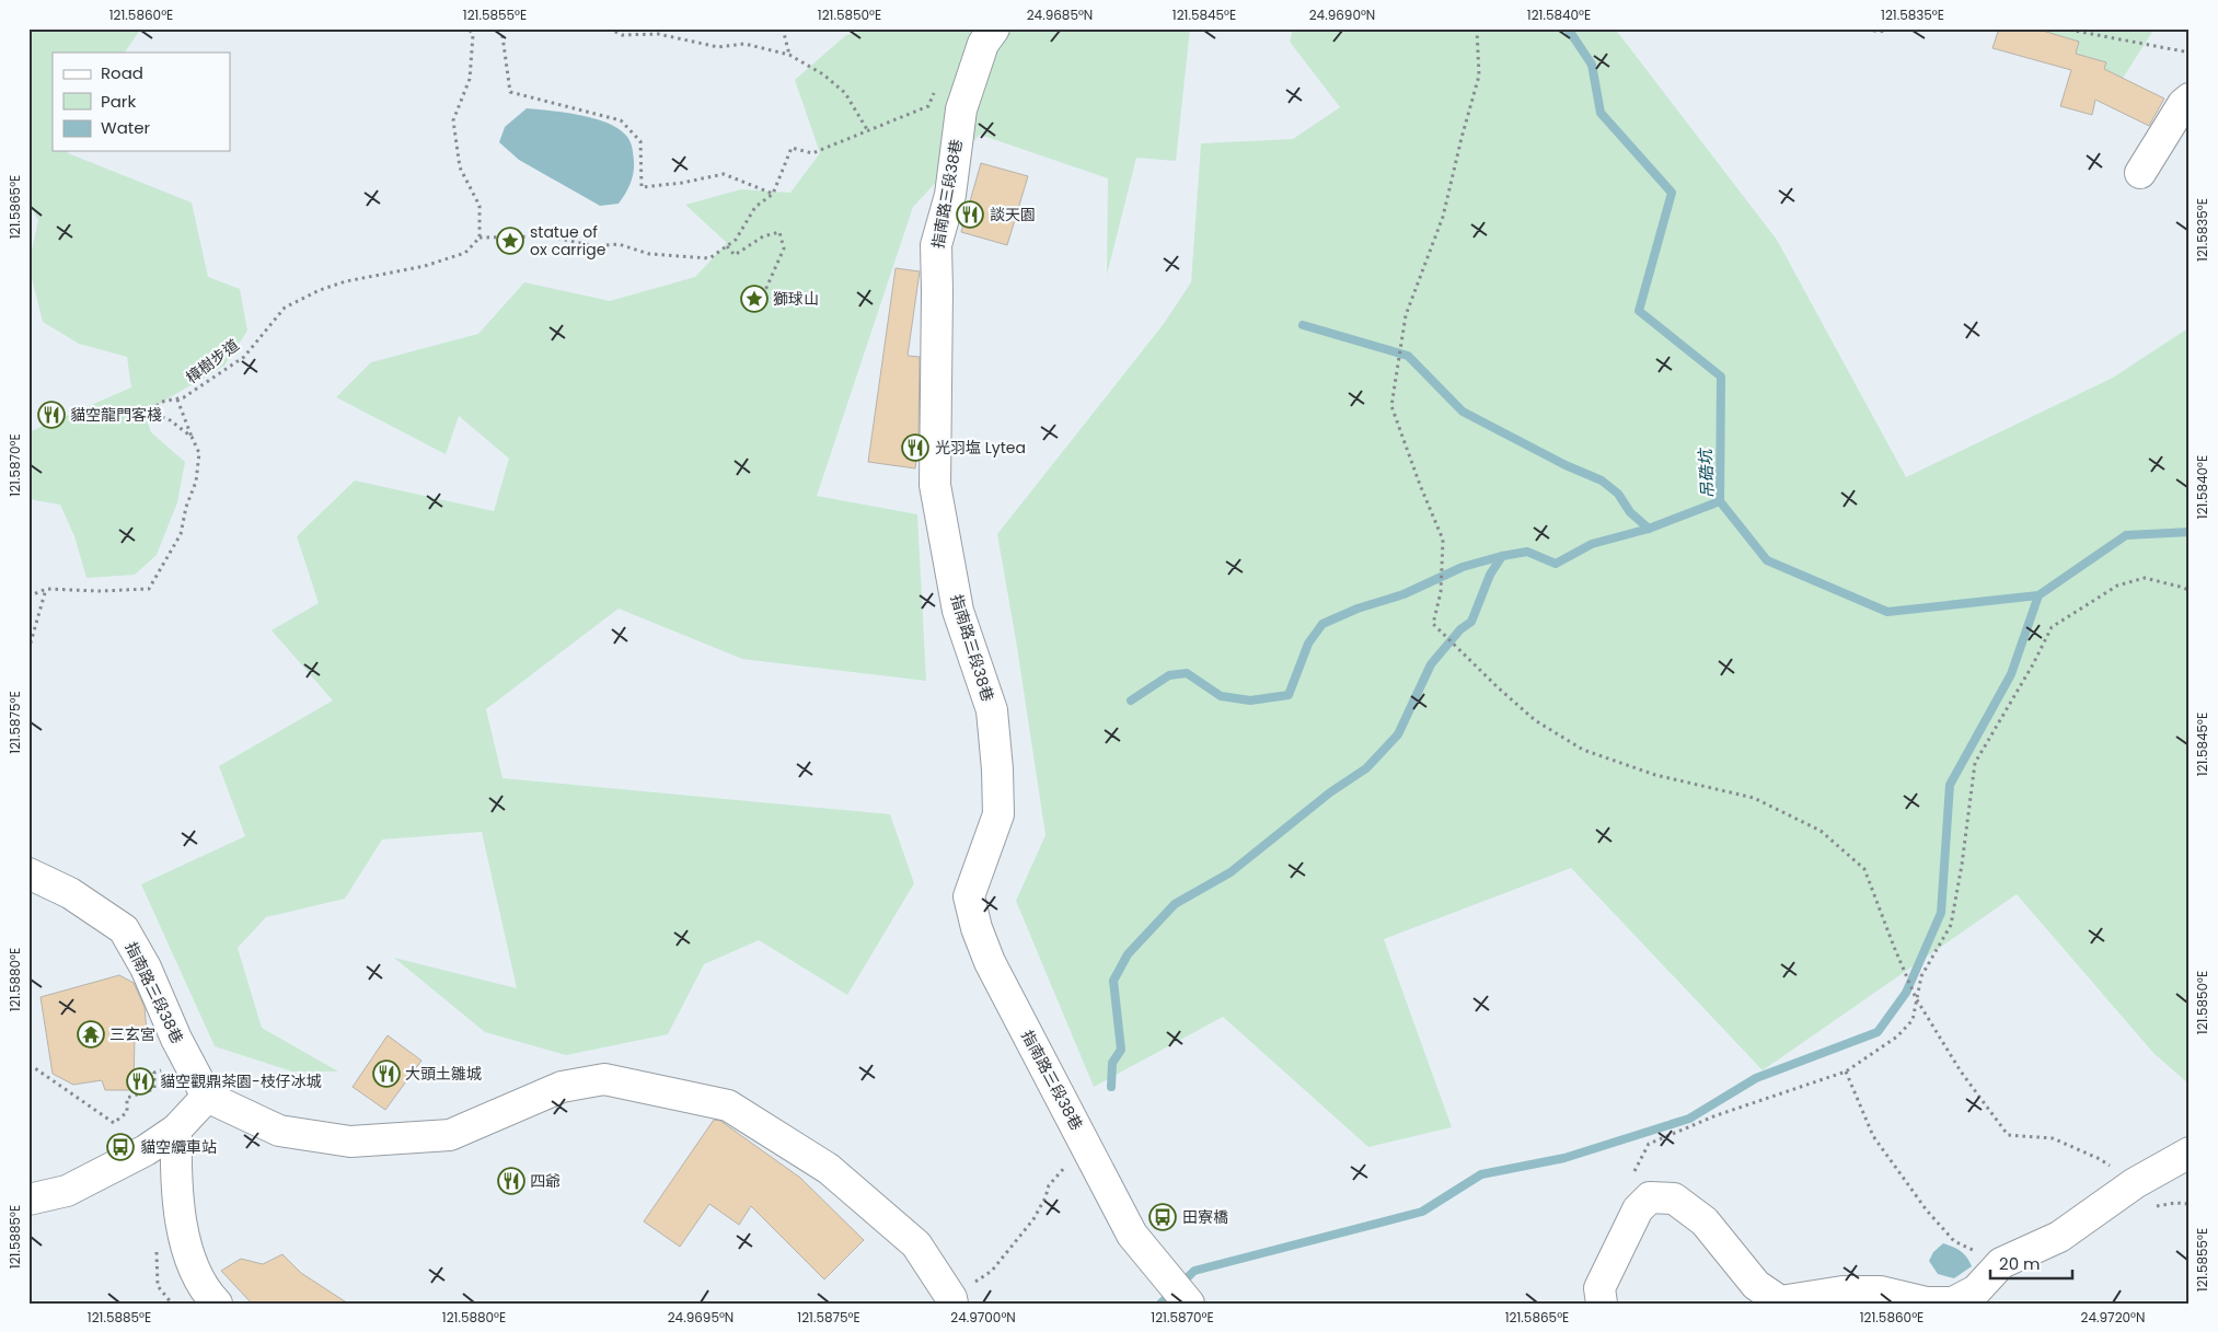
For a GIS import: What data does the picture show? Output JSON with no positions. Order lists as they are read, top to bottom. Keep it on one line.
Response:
{"streets":{"street":["指南路三段38巷"],"path":["樟樹步道"]},"water":["吊硞坑"],"places":{"restaurant":["談天園","貓空龍門客棧","光羽塩 Lytea","大頭土雛城","貓空觀鼎茶園-枝仔冰城","四爺"],"place":["statue of ox carrige","獅球山"],"temple":["三玄宮"],"bus stop":["貓空纜車站","田寮橋"]},"legend":["Road","Park","Water"],"scale_bar":"20 m","coordinates":["121.5860°E","121.5855°E","121.5850°E","24.9685°N","121.5845°E","24.9690°N","121.5840°E","121.5835°E","121.5865°E","121.5870°E","121.5875°E","121.5880°E","121.5885°E","24.9695°N","24.9700°N","24.9720°N"]}
